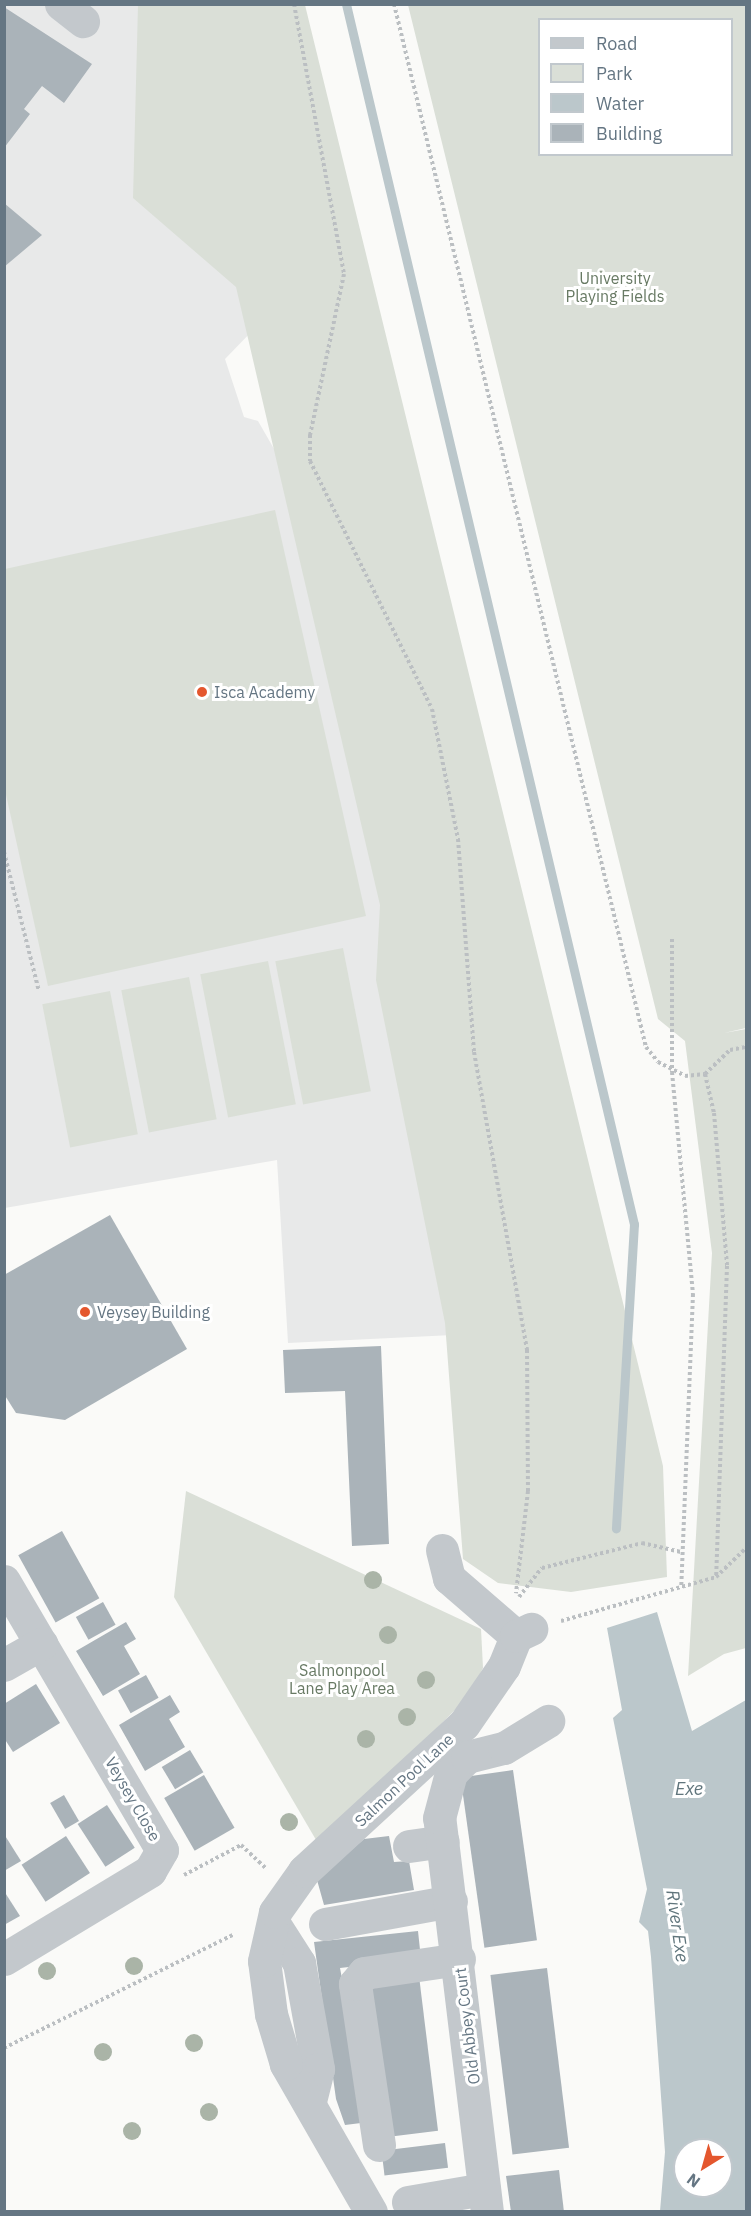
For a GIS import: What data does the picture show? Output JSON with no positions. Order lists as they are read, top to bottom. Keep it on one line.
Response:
{"streets":{"street":["Salmon Pool Lane","Veysey Close","Old Abbey Court"]},"water":["Exe","River Exe"],"parks":["University Playing Fields","Salmonpool Lane Play Area"],"places":["Isca Academy","Veysey Building"],"legend":["Road","Park","Water","Building"],"north":"bottom left"}
